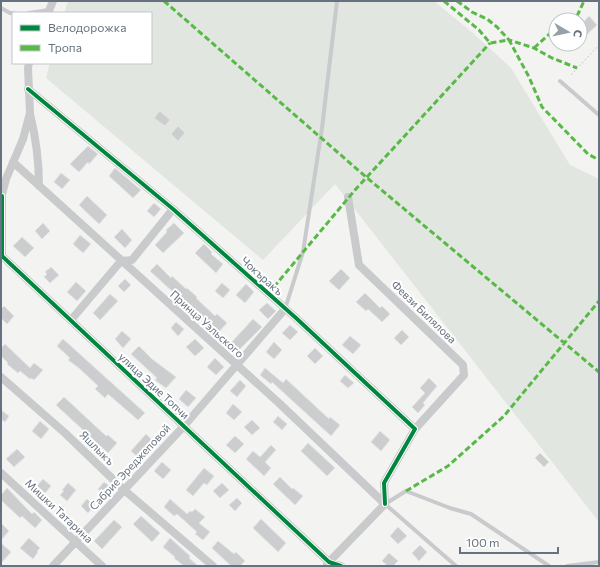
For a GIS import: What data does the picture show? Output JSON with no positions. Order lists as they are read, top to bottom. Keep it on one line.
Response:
{"streets":{"street":["Чокъракъ","Февзи Билялова","Принца Уэльского","улица Эдие Топчи","Яшлыкъ","Сабрие Эреджеповой","Мишки Татарина"]},"crossings":[["Чокъракъ","Февзи Билялова"],["Чокъракъ","Сабрие Эреджеповой"],["Принца Уэльского","улица Эдие Топчи"],["Принца Уэльского","Сабрие Эреджеповой"],["улица Эдие Топчи","Сабрие Эреджеповой"],["Яшлыкъ","Сабрие Эреджеповой"],["Сабрие Эреджеповой","Мишки Татарина"]],"legend":["Велодорожка","Тропа"],"scale_bar":"100 m","north":"right"}
